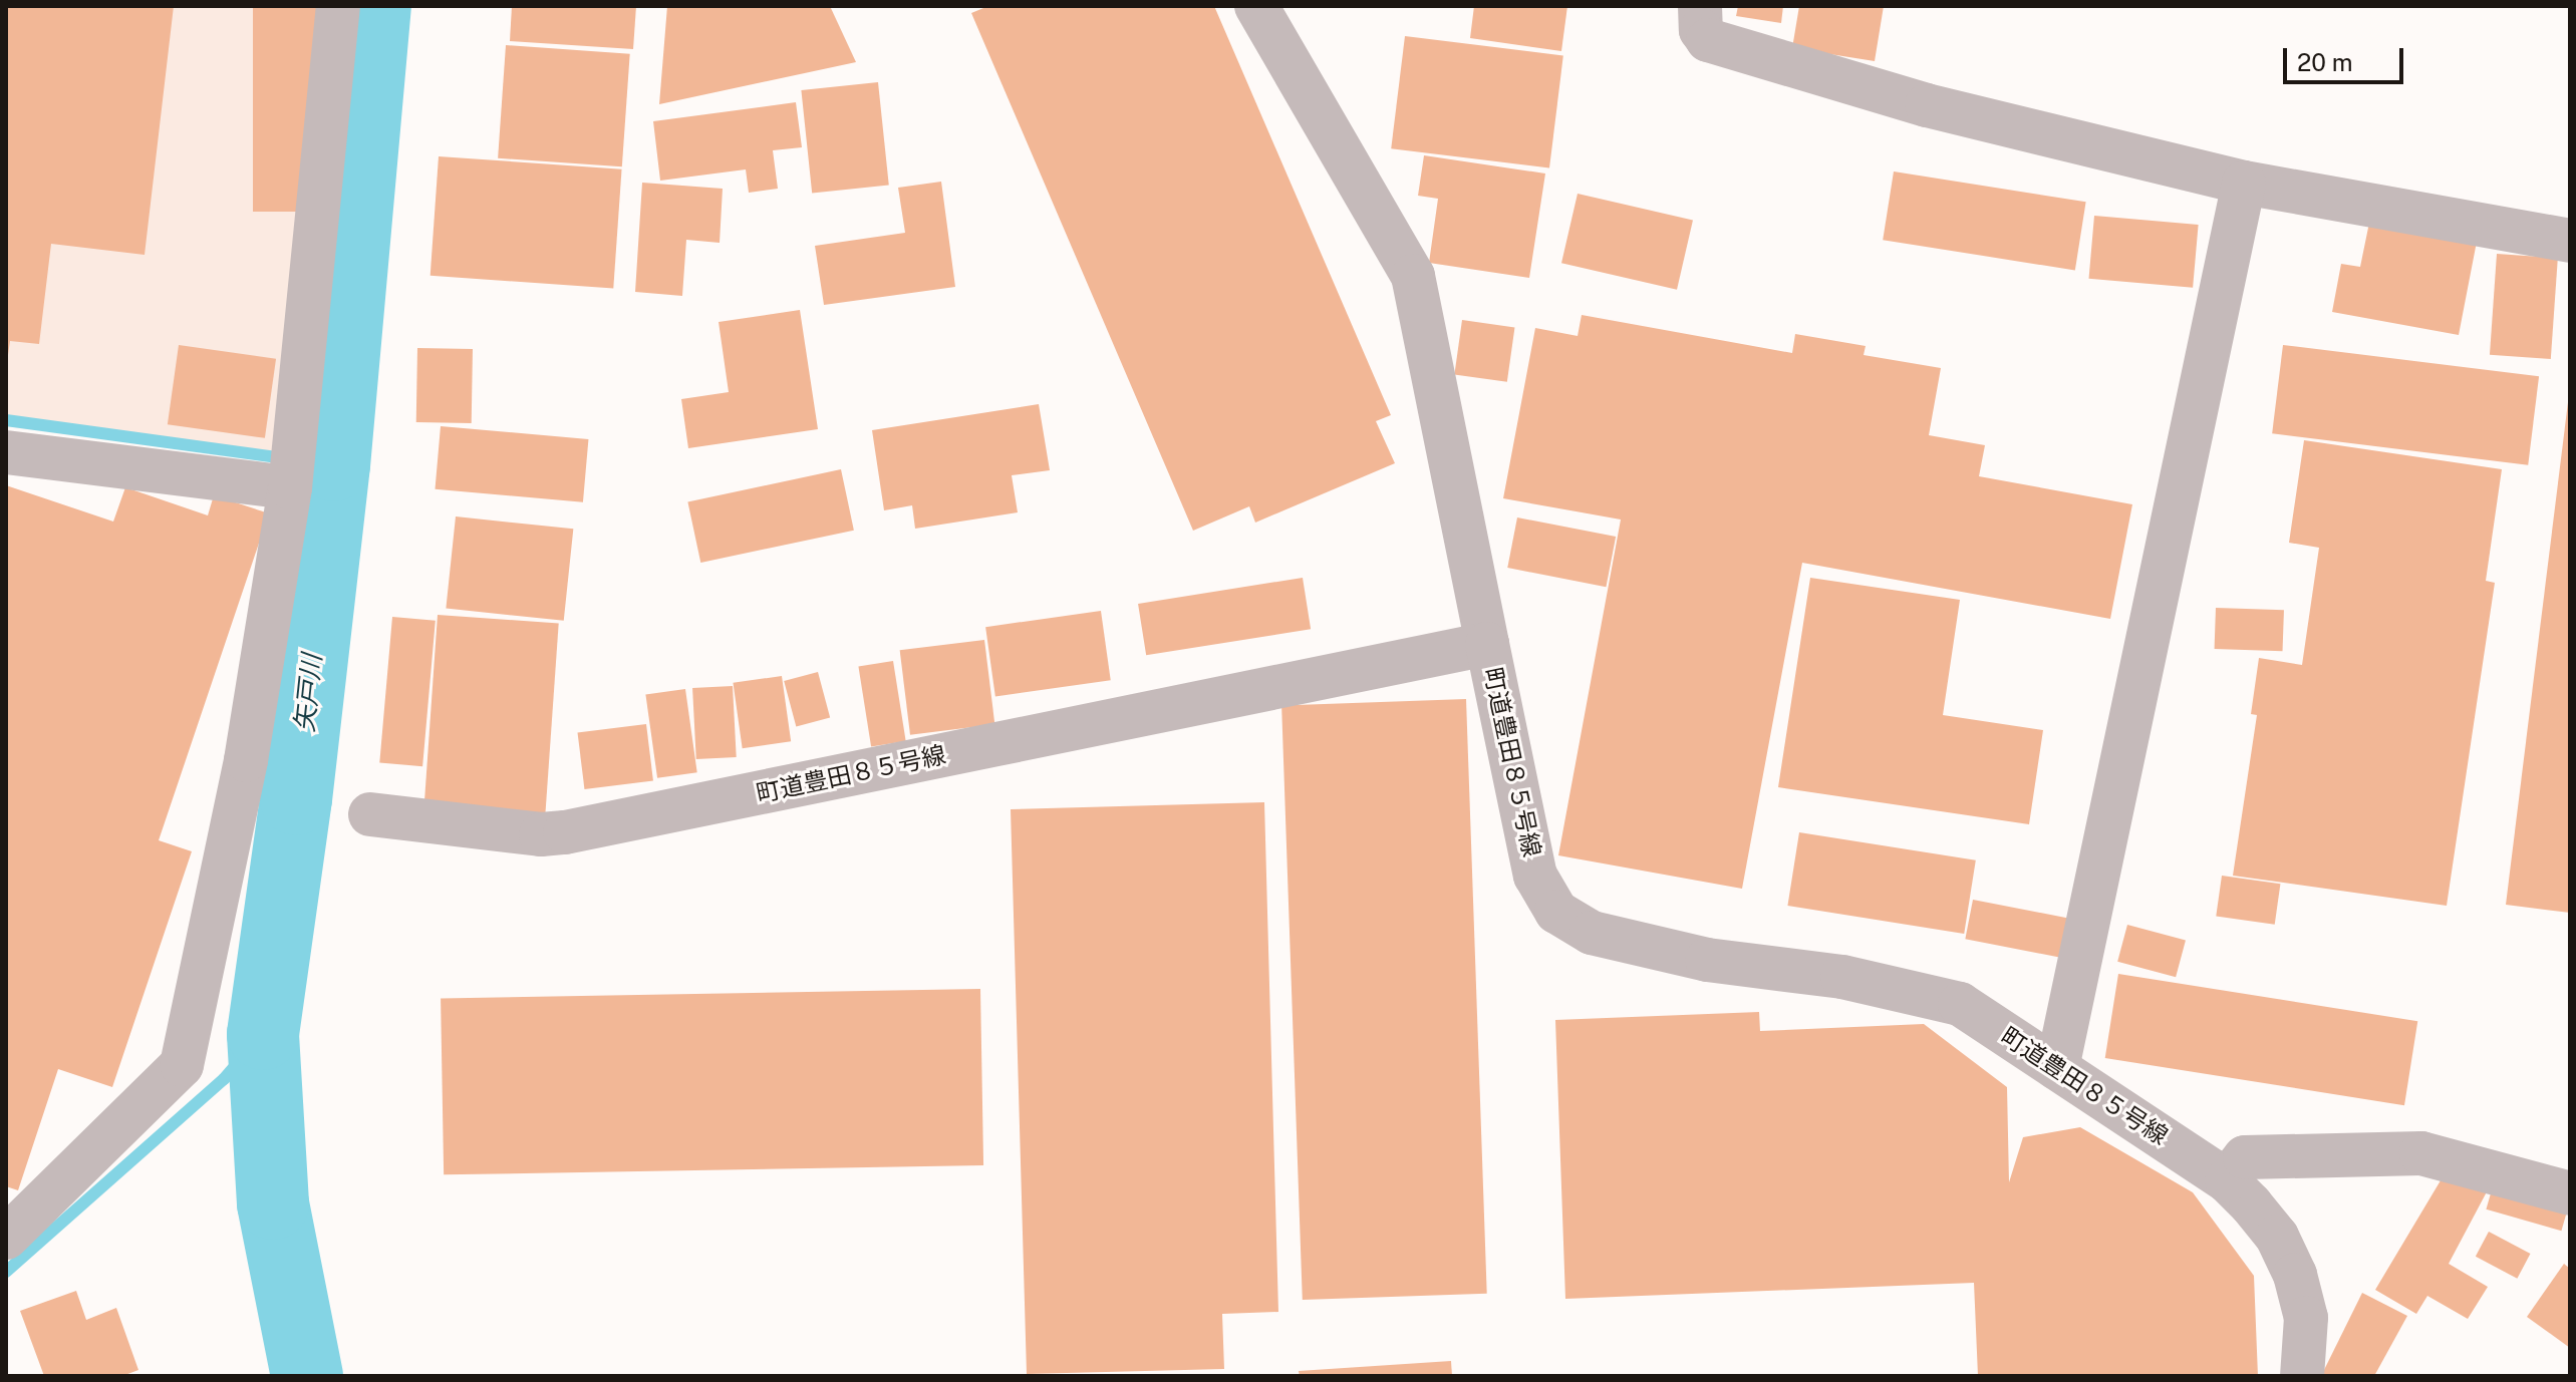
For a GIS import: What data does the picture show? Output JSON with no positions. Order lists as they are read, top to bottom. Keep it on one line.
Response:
{"streets":{"street":["町道豊田８５号線"]},"water":["矢戸川"],"scale_bar":"20 m"}
